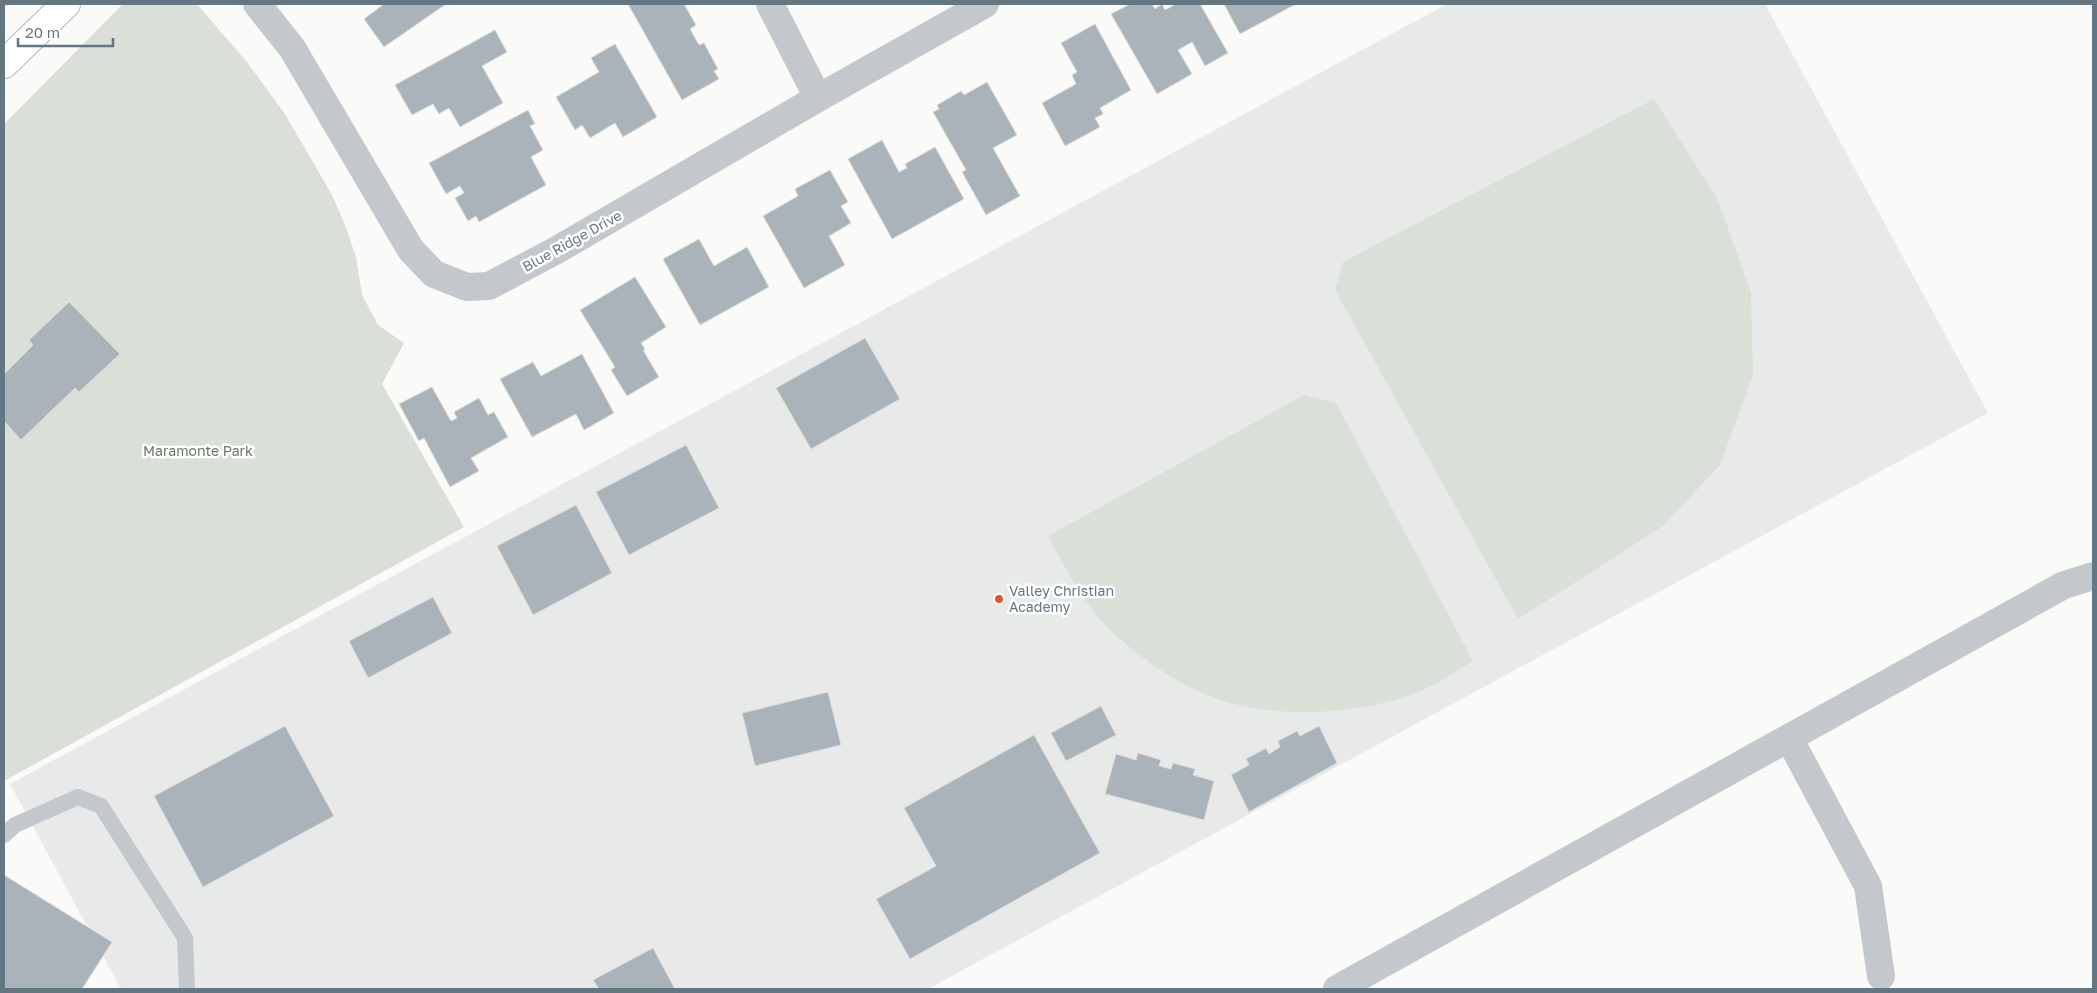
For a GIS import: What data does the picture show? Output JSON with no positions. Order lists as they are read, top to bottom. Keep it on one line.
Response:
{"streets":{"street":["Blue Ridge Drive"]},"parks":["Maramonte Park"],"places":["Valley Christian Academy"],"scale_bar":"20 m"}
